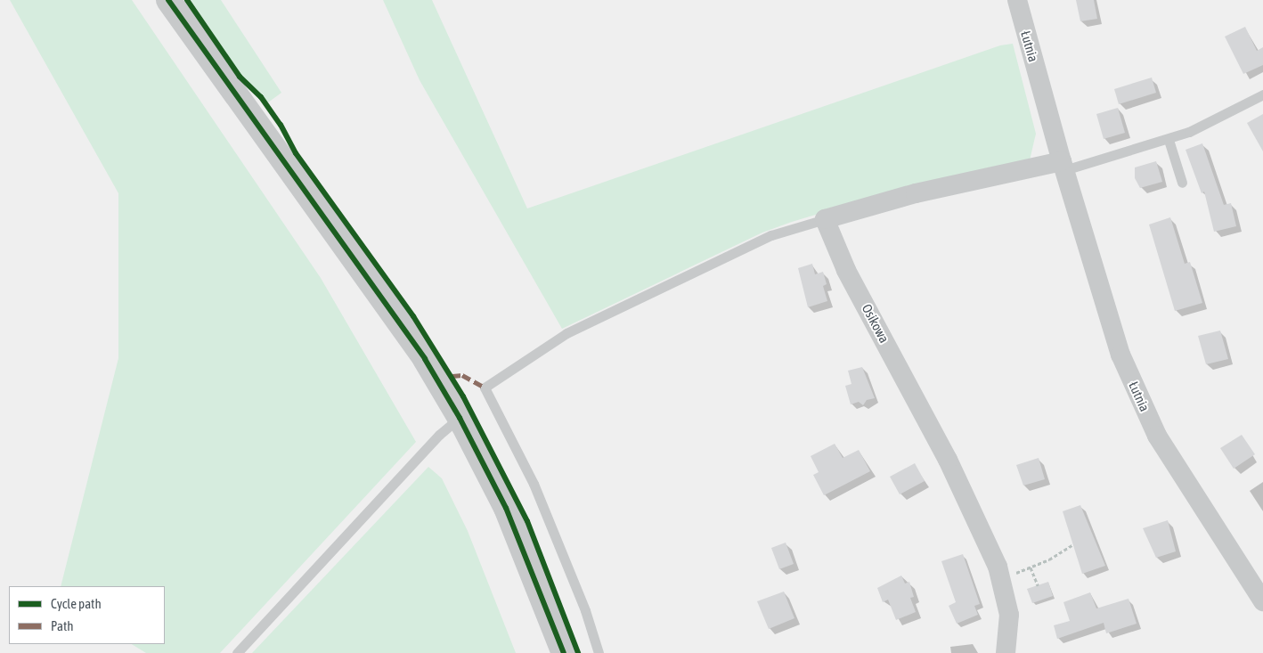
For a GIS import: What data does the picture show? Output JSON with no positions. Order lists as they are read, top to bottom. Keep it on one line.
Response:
{"streets":{"street":["Łutnia","Osikowa"]},"legend":["Cycle path","Path"]}
